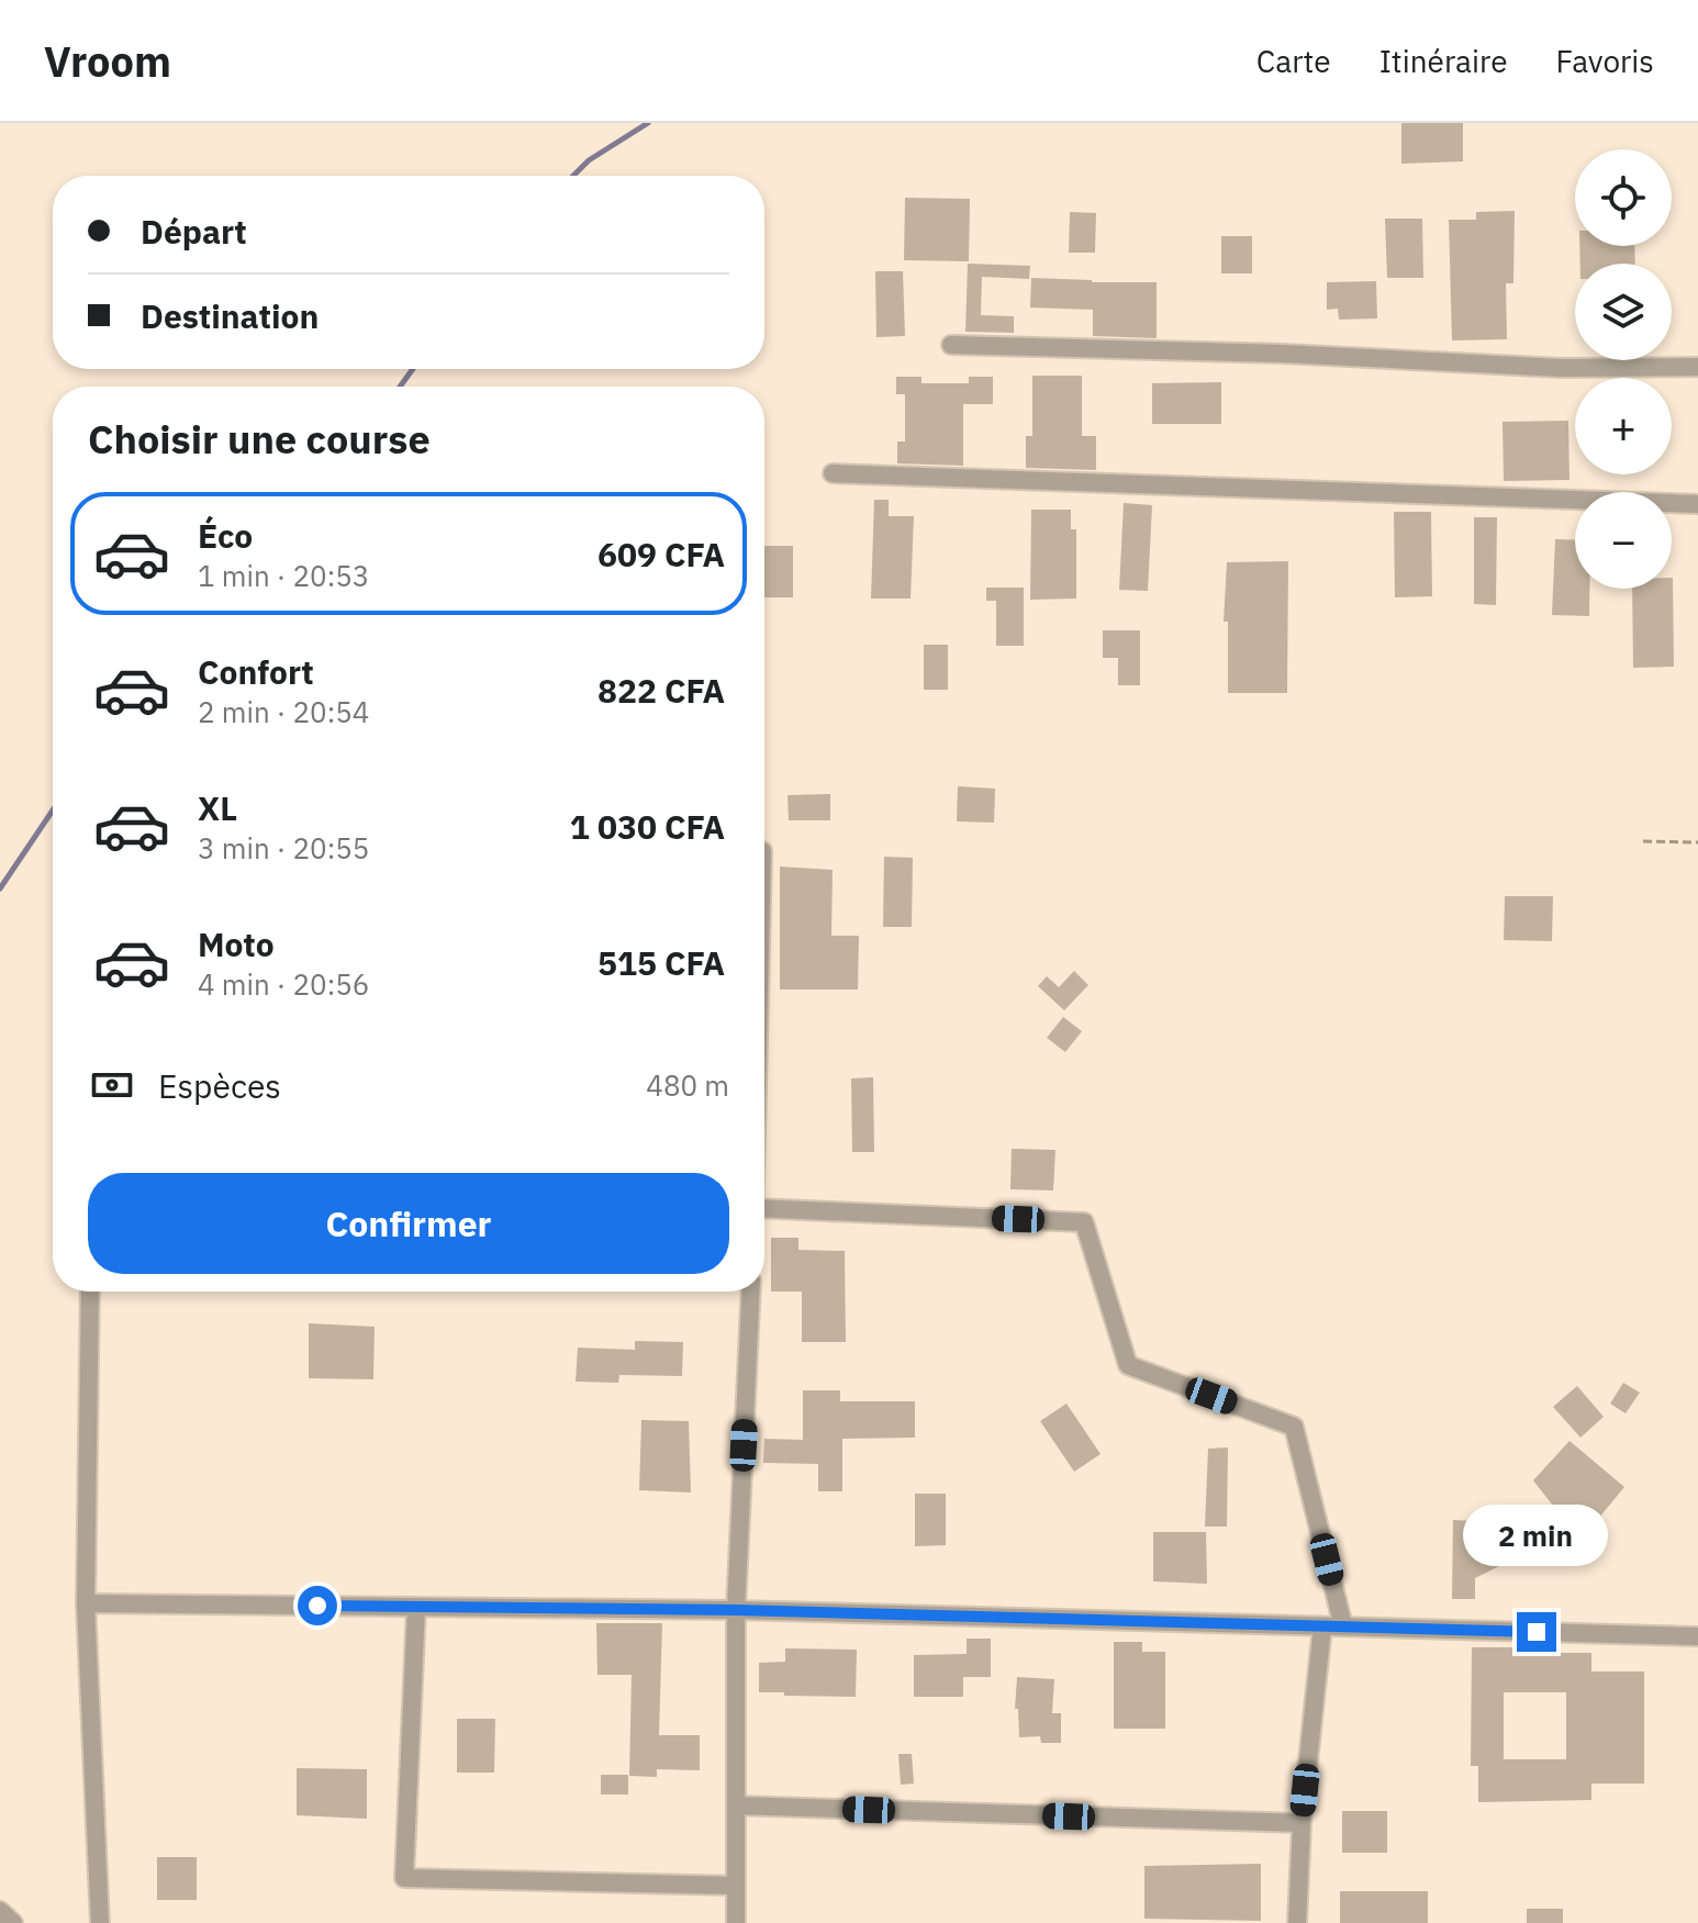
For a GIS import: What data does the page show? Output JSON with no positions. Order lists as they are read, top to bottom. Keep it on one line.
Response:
{"page":{"header":"Vroom","nav":["Carte","Itinéraire","Favoris"],"map_buttons":["+","−"],"banner":["Départ","Destination"],"heading":"Choisir une course","list":[{"name":"Éco","note":"1 min · 20:53","value":"609 CFA"},{"name":"Confort","note":"2 min · 20:54","value":"822 CFA"},{"name":"XL","note":"3 min · 20:55","value":"1 030 CFA"},{"name":"Moto","note":"4 min · 20:56","value":"515 CFA"}],"pay":["Espèces","480 m"],"buttons":"Confirmer","bubble":"2 min"}}
